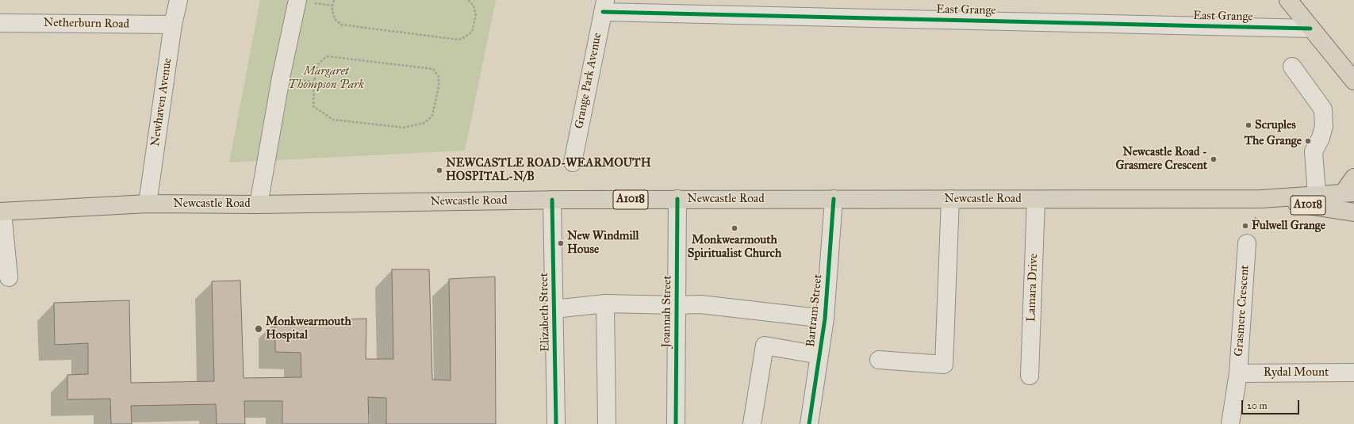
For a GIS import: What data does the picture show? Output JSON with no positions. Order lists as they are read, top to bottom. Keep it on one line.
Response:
{"streets":{"main road":["Newcastle Road","A1018"],"street":["East Grange","Netherburn Road","Grange Park Avenue","Newhaven Avenue","Lamara Drive","Bartram Street","Grasmere Crescent","Joannah Street","Elizabeth Street","Rydal Mount"]},"crossings":[["East Grange","Grange Park Avenue"],["Netherburn Road","Newhaven Avenue"],["Newhaven Avenue","Newcastle Road"],["Newcastle Road","Lamara Drive"],["Newcastle Road","Bartram Street"],["Newcastle Road","Joannah Street"],["Newcastle Road","Elizabeth Street"],["Grasmere Crescent","Rydal Mount"]],"parks":["Margaret Thompson Park"],"places":["Scruples","The Grange","Newcastle Road - Grasmere Crescent","NEWCASTLE ROAD-WEARMOUTH HOSPITAL-N/B","Fulwell Grange","Monkwearmouth Spiritualist Church","New Windmill House","Monkwearmouth Hospital"],"scale_bar":"20 m"}
